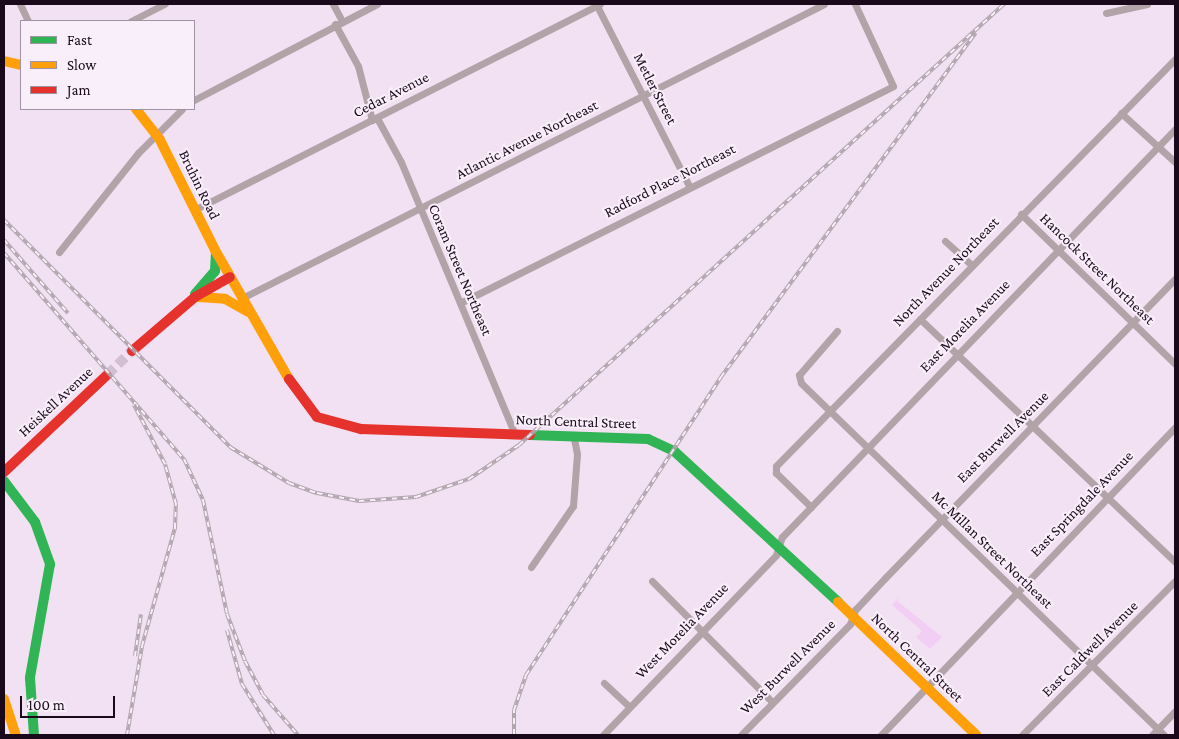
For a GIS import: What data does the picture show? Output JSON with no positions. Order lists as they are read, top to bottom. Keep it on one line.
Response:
{"streets":{"main road":["Bruhin Road","Heiskell Avenue","North Central Street"],"street":["Metler Street","Cedar Avenue","Atlantic Avenue Northeast","Radford Place Northeast","Hancock Street Northeast","Coram Street Northeast","North Avenue Northeast","East Morelia Avenue","East Burwell Avenue","East Springdale Avenue","Mc Millan Street Northeast","West Morelia Avenue","East Caldwell Avenue","West Burwell Avenue"]},"crossings":[["Metler Street","Cedar Avenue"],["Metler Street","Atlantic Avenue Northeast"],["Metler Street","Radford Place Northeast"],["Cedar Avenue","Bruhin Road"],["Cedar Avenue","Coram Street Northeast"],["Atlantic Avenue Northeast","Coram Street Northeast"],["Atlantic Avenue Northeast","North Central Street"],["Radford Place Northeast","Coram Street Northeast"],["Bruhin Road","North Central Street"],["Hancock Street Northeast","North Avenue Northeast"],["Hancock Street Northeast","East Morelia Avenue"],["Hancock Street Northeast","East Burwell Avenue"],["Coram Street Northeast","North Central Street"],["North Avenue Northeast","East Morelia Avenue"],["North Avenue Northeast","Mc Millan Street Northeast"],["East Morelia Avenue","North Central Street"],["East Morelia Avenue","Mc Millan Street Northeast"],["East Morelia Avenue","West Morelia Avenue"],["North Central Street","East Burwell Avenue"],["North Central Street","East Springdale Avenue"],["North Central Street","West Morelia Avenue"],["North Central Street","West Burwell Avenue"],["East Burwell Avenue","Mc Millan Street Northeast"],["East Burwell Avenue","West Burwell Avenue"],["East Springdale Avenue","Mc Millan Street Northeast"],["Mc Millan Street Northeast","East Caldwell Avenue"]],"legend":["Fast","Slow","Jam"],"scale_bar":"100 m"}
